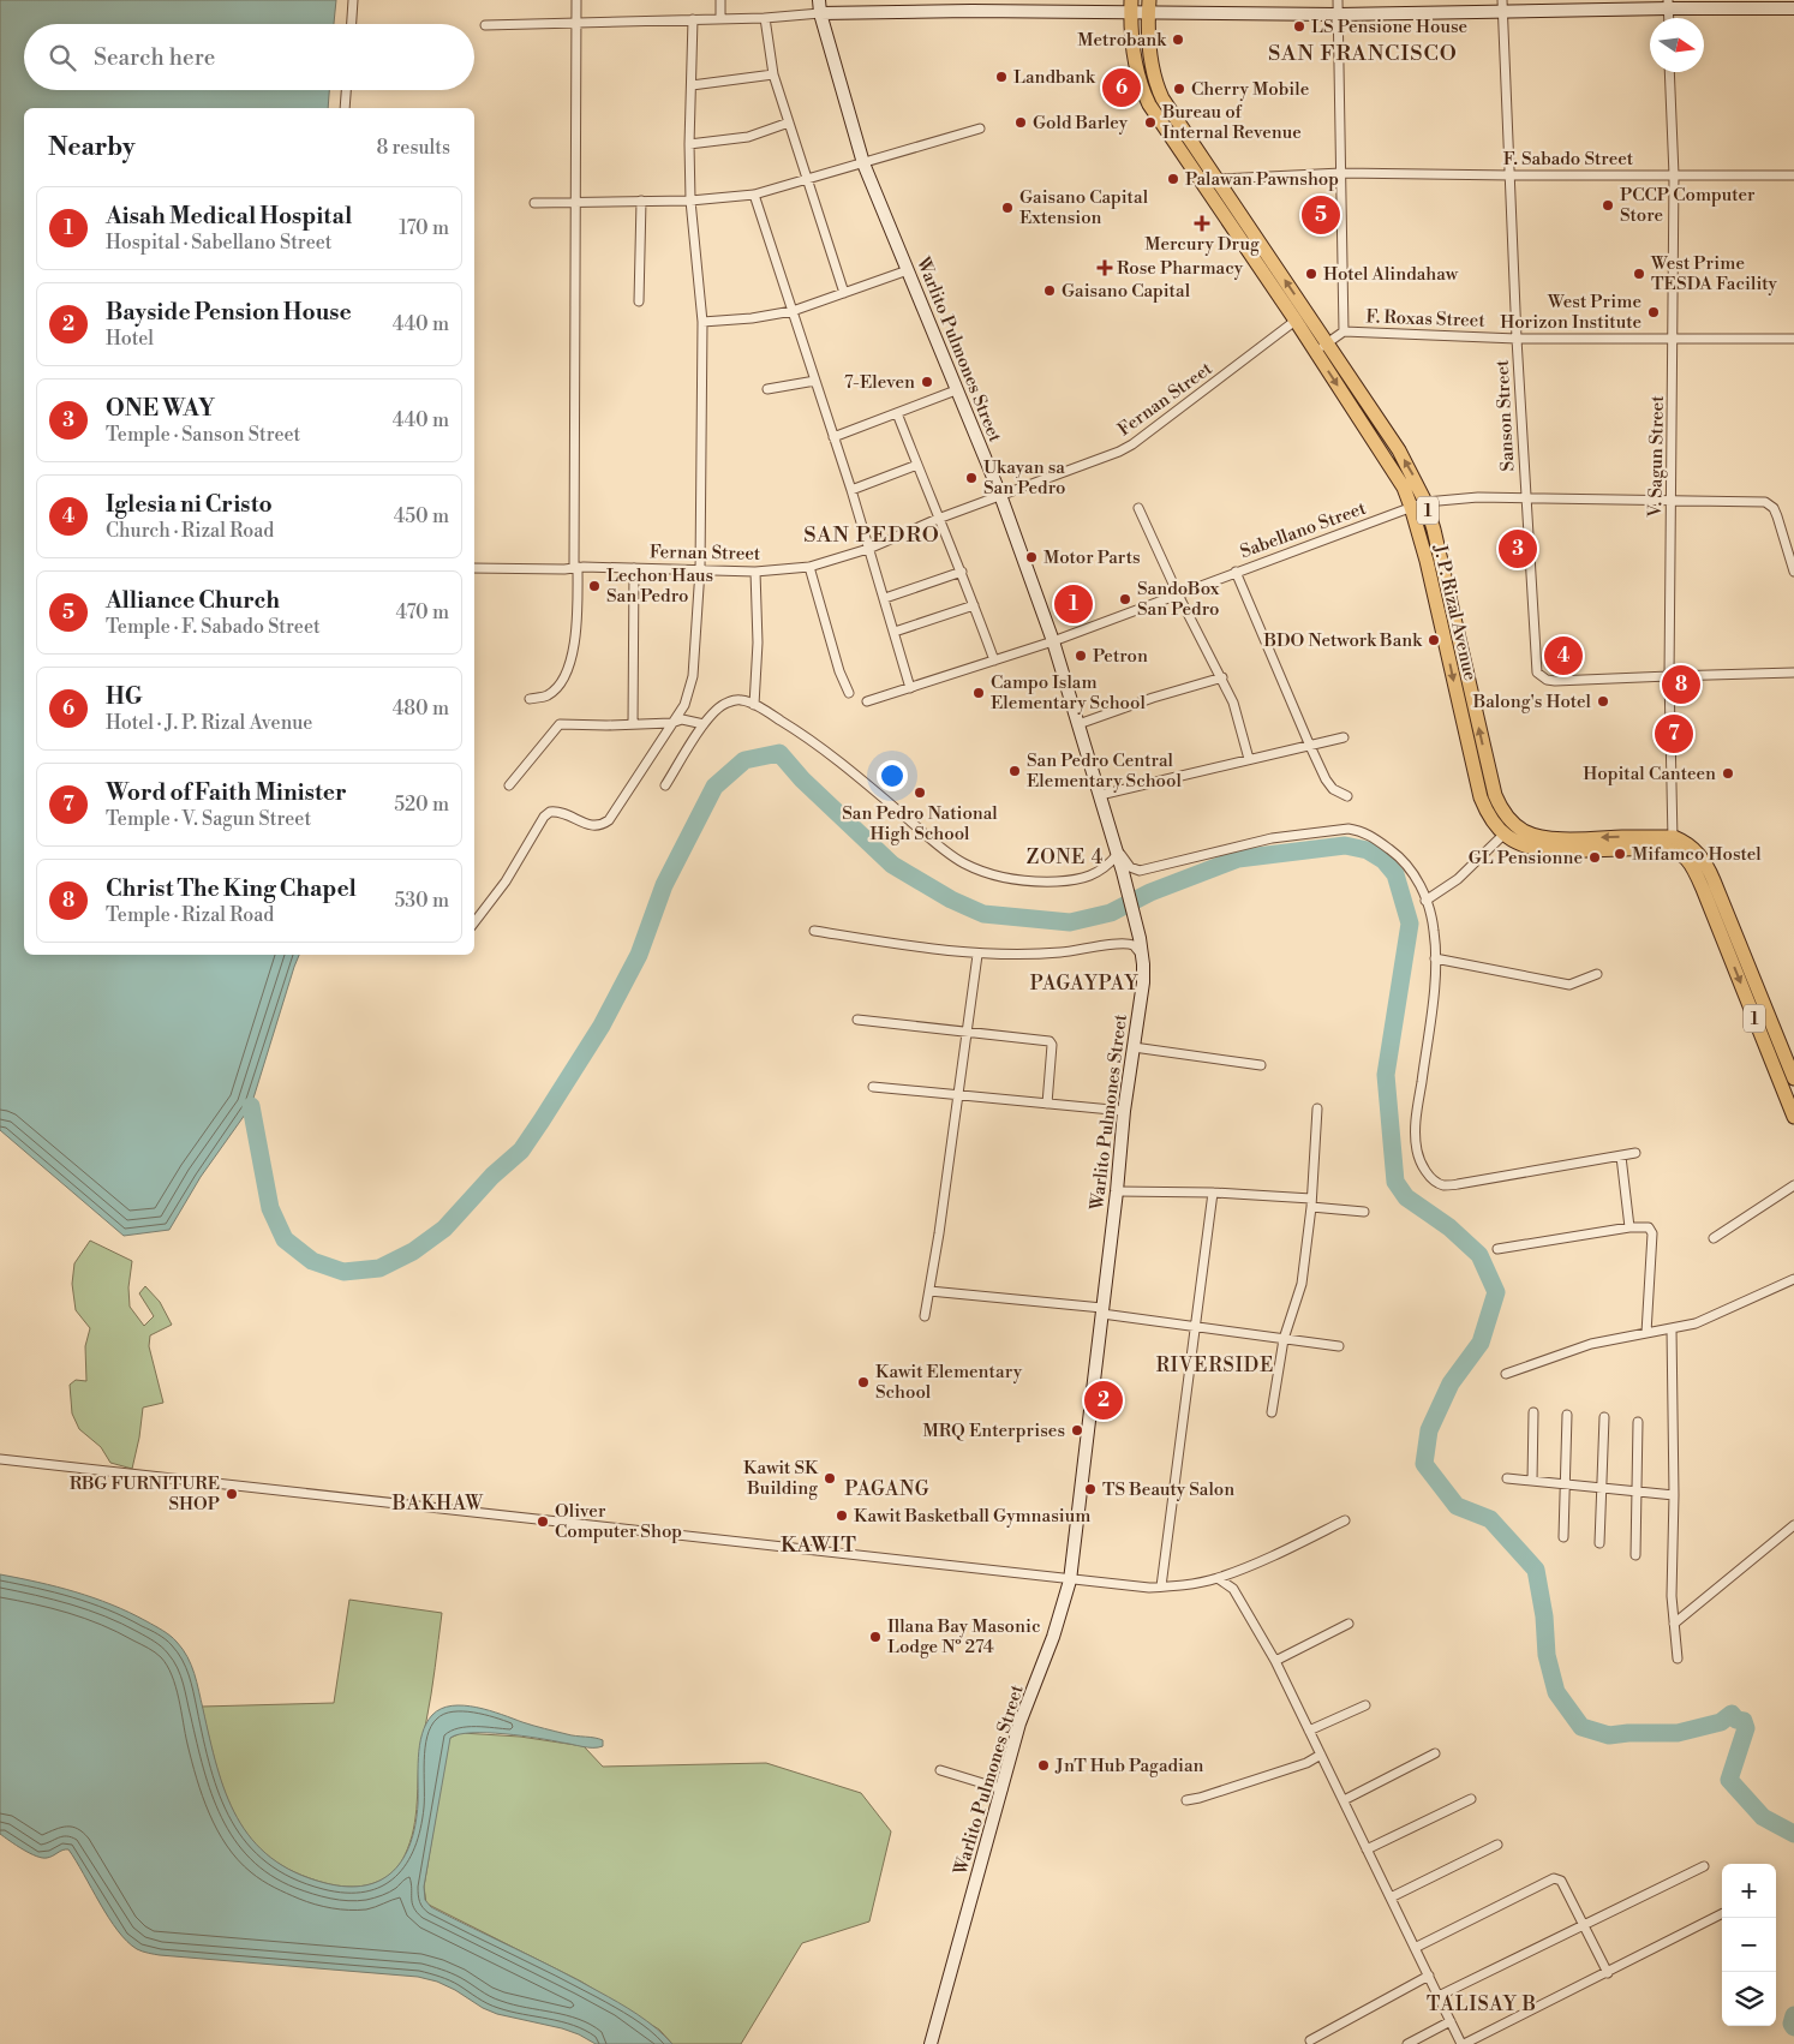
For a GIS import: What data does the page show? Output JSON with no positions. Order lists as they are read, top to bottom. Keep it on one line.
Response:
{"streets":{"main road":["1","J. P. Rizal Avenue"],"street":["F. Sabado Street","F. Roxas Street","Warlito Pulmones Street","Fernan Street","Sanson Street","V. Sagun Street","Sabellano Street"]},"crossings":[["F. Sabado Street","Sanson Street"],["F. Sabado Street","V. Sagun Street"],["F. Sabado Street","J. P. Rizal Avenue"],["F. Roxas Street","Sanson Street"],["F. Roxas Street","V. Sagun Street"],["Warlito Pulmones Street","Fernan Street"],["Warlito Pulmones Street","Sabellano Street"],["Fernan Street","J. P. Rizal Avenue"],["Sanson Street","V. Sagun Street"],["Sanson Street","Sabellano Street"],["V. Sagun Street","1"],["V. Sagun Street","Sabellano Street"],["V. Sagun Street","J. P. Rizal Avenue"],["1","J. P. Rizal Avenue"],["Sabellano Street","J. P. Rizal Avenue"]],"districts":["SAN FRANCISCO","SAN PEDRO","ZONE 4","PAGAYPAY","RIVERSIDE","PAGANG","BAKHAW","KAWIT","TALISAY B"],"places":{"other":["LS Pensione House","Metrobank","Landbank","Cherry Mobile","Gold Barley","Bureau of Internal Revenue","Palawan Pawnshop","PCCP Computer Store","Gaisano Capital Extension","Hotel Alindahaw","West Prime TESDA Facility","Gaisano Capital","West Prime Horizon Institute","7-Eleven","Ukayan sa San Pedro","Motor Parts","Lechon Haus San Pedro","SandoBox San Pedro","BDO Network Bank","Petron","Campo Islam Elementary School","Balong's Hotel","San Pedro Central Elementary School","Hopital Canteen","San Pedro National High School","Mifamco Hostel","GL Pensionne","Kawit Elementary School","MRQ Enterprises","Kawit SK Building","TS Beauty Salon","RBG FURNITURE SHOP","Kawit Basketball Gymnasium","Oliver Computer Shop","Illana Bay Masonic Lodge № 274","JnT Hub Pagadian"],"health":["Mercury Drug","Rose Pharmacy"]},"north":"right","page":{"search":"Search here","pins":["6","5","3","1","4","8","7","2"],"heading":["Nearby","8 results"],"list":[{"mark":"1","name":"Aisah Medical Hospital","note":"Hospital · Sabellano Street","value":"170 m"},{"mark":"2","name":"Bayside Pension House","note":"Hotel","value":"440 m"},{"mark":"3","name":"ONE WAY","note":"Temple · Sanson Street","value":"440 m"},{"mark":"4","name":"Iglesia ni Cristo","note":"Church · Rizal Road","value":"450 m"},{"mark":"5","name":"Alliance Church","note":"Temple · F. Sabado Street","value":"470 m"},{"mark":"6","name":"HG","note":"Hotel · J. P. Rizal Avenue","value":"480 m"},{"mark":"7","name":"Word of Faith Minister","note":"Temple · V. Sagun Street","value":"520 m"},{"mark":"8","name":"Christ The King Chapel","note":"Temple · Rizal Road","value":"530 m"}],"map_buttons":["+","−"]}}
